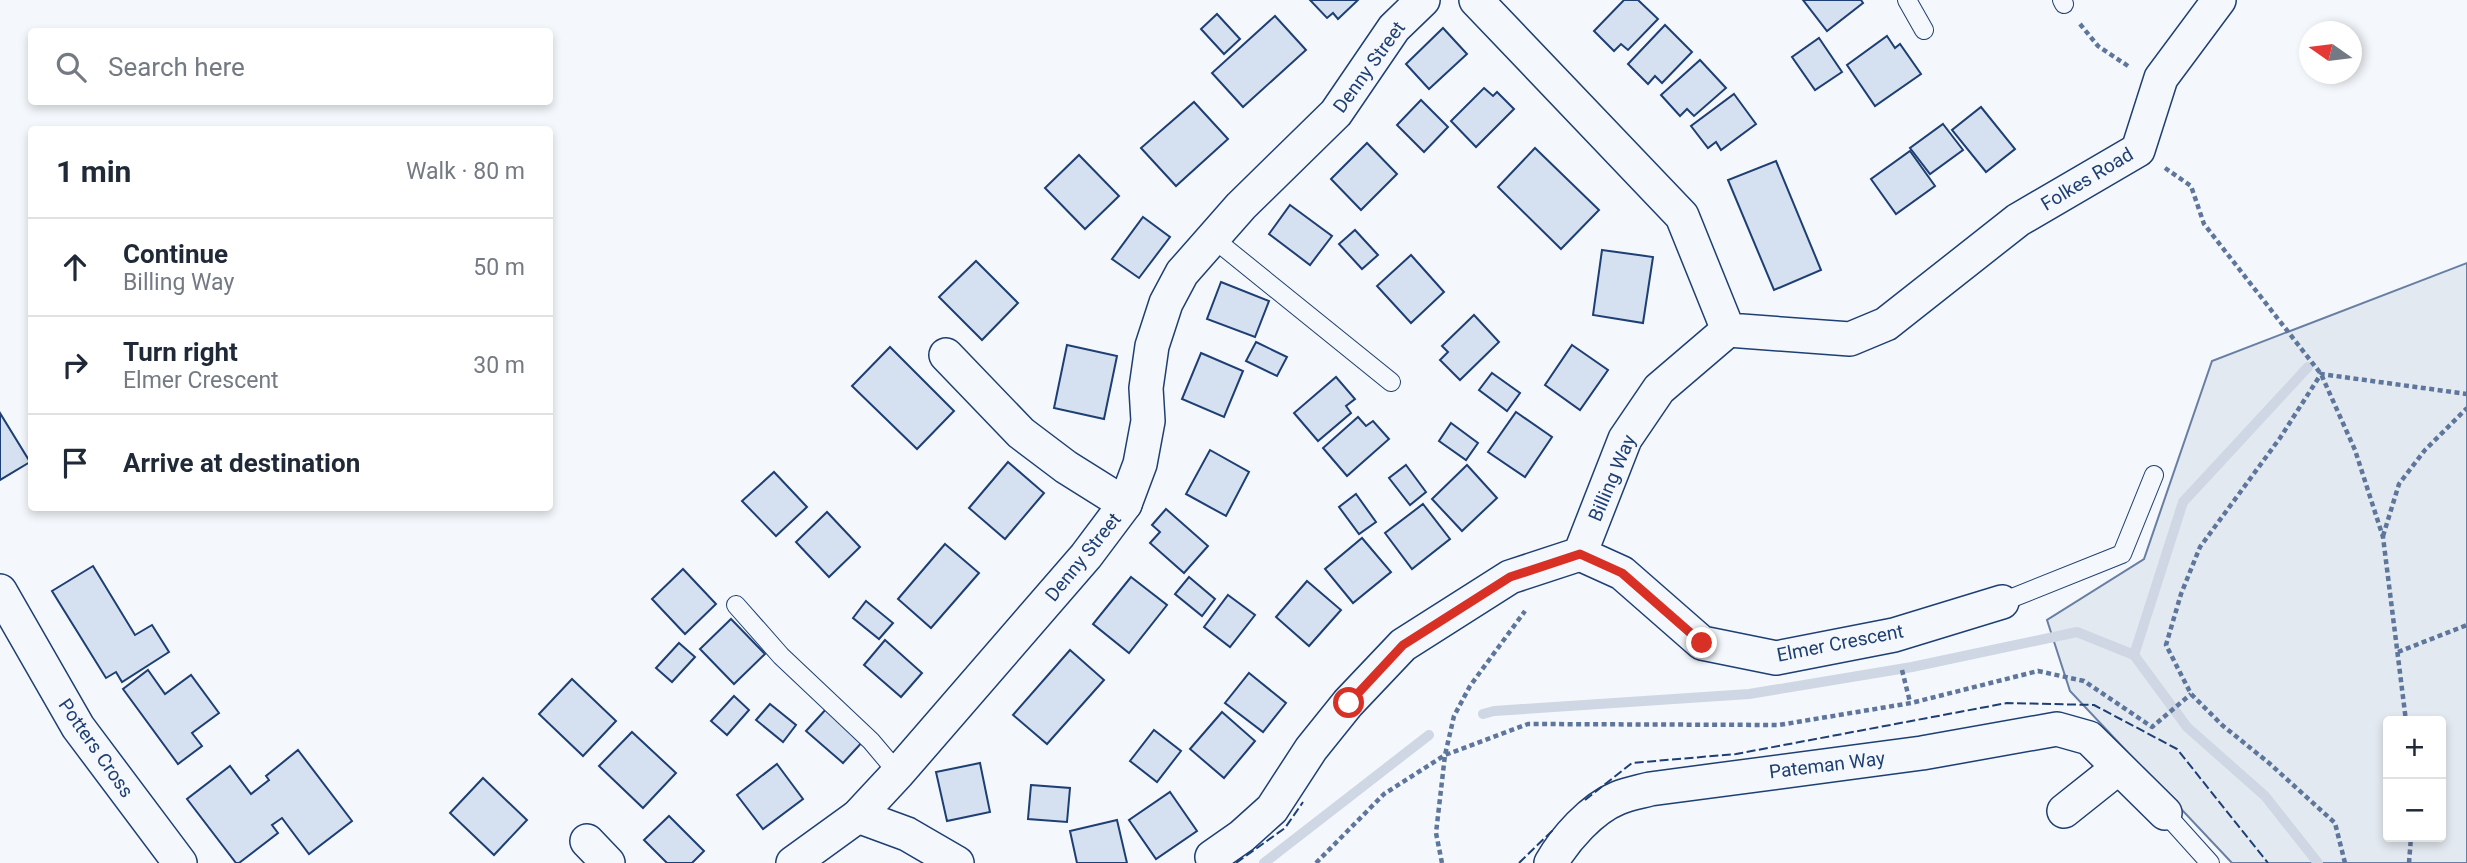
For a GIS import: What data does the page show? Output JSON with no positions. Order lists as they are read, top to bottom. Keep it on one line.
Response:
{"streets":{"street":["Denny Street","Folkes Road","Billing Way","Elmer Crescent","Potters Cross","Pateman Way"]},"crossings":[["Folkes Road","Billing Way"],["Billing Way","Elmer Crescent"]],"north":"left","page":{"search":"Search here","heading":["1 min","Walk · 80 m"],"list":[["Continue","Billing Way","50 m"],["Turn right","Elmer Crescent","30 m"],"Arrive at destination"],"map_buttons":["+","−"]}}
